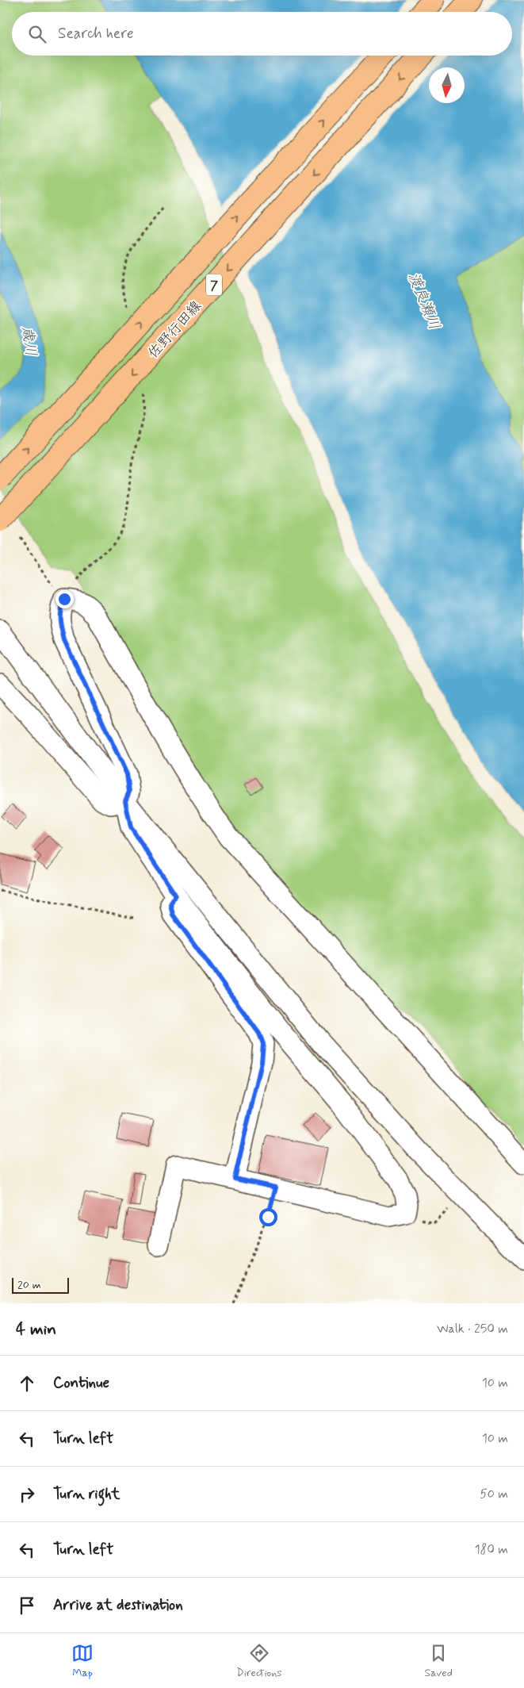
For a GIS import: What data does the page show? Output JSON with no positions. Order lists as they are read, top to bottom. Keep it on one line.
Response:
{"streets":{"main road":["7","佐野行田線"]},"water":["渡良瀬川","歳川"],"scale_bar":"20 m","north":"bottom","page":{"search":"Search here","scale":"20 m","heading":["4 min","Walk · 250 m"],"list":[["Continue","10 m"],["Turn left","10 m"],["Turn right","50 m"],["Turn left","180 m"],"Arrive at destination"],"nav":["Map","Directions","Saved"]}}
